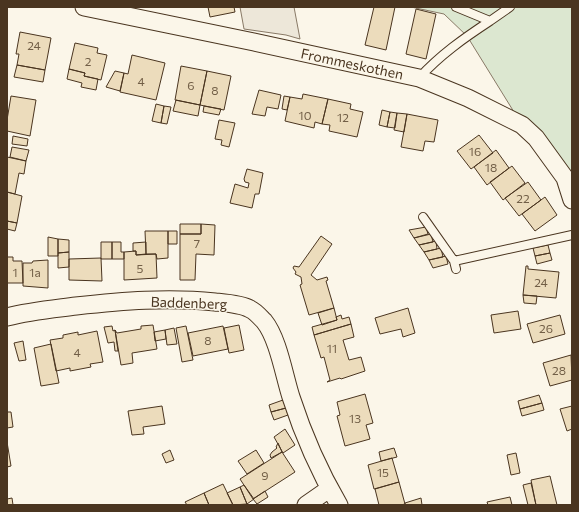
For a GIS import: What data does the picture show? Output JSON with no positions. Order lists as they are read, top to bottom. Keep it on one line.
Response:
{"streets":{"street":["Frommeskothen","Baddenberg"]},"house_numbers":["24","2","4","6","8","10","12","16","18","22","7","5","1","1a","24","26","8","11","4","28","13","15","9"]}
